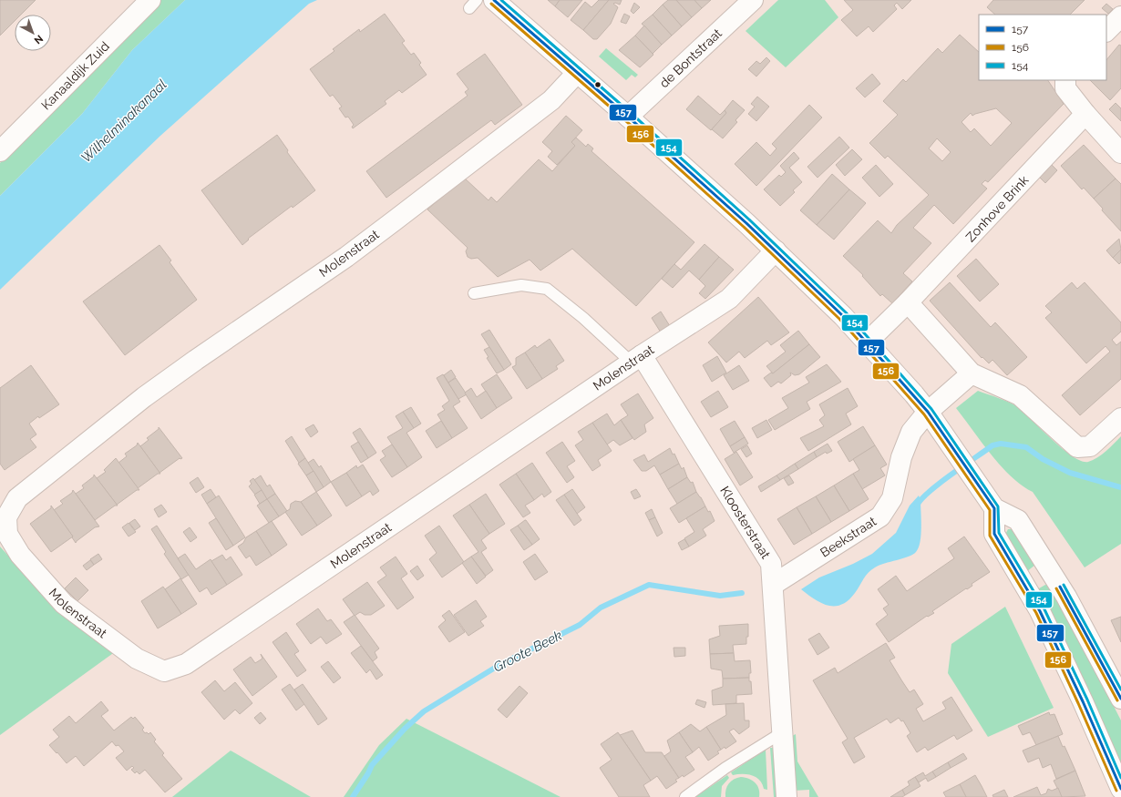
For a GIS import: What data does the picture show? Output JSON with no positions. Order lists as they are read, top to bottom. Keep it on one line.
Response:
{"streets":{"street":["de Bontstraat","Kanaaldijk Zuid","Zonhove Brink","Molenstraat","Kloosterstraat","Beekstraat"]},"crossings":[["Molenstraat","Kloosterstraat"],["Kloosterstraat","Beekstraat"]],"water":["Wilhelminakanaal","Groote Beek"],"lines":["transit line 157","transit line 154","transit line 156"],"legend":["157","156","154"],"north":"bottom right"}
